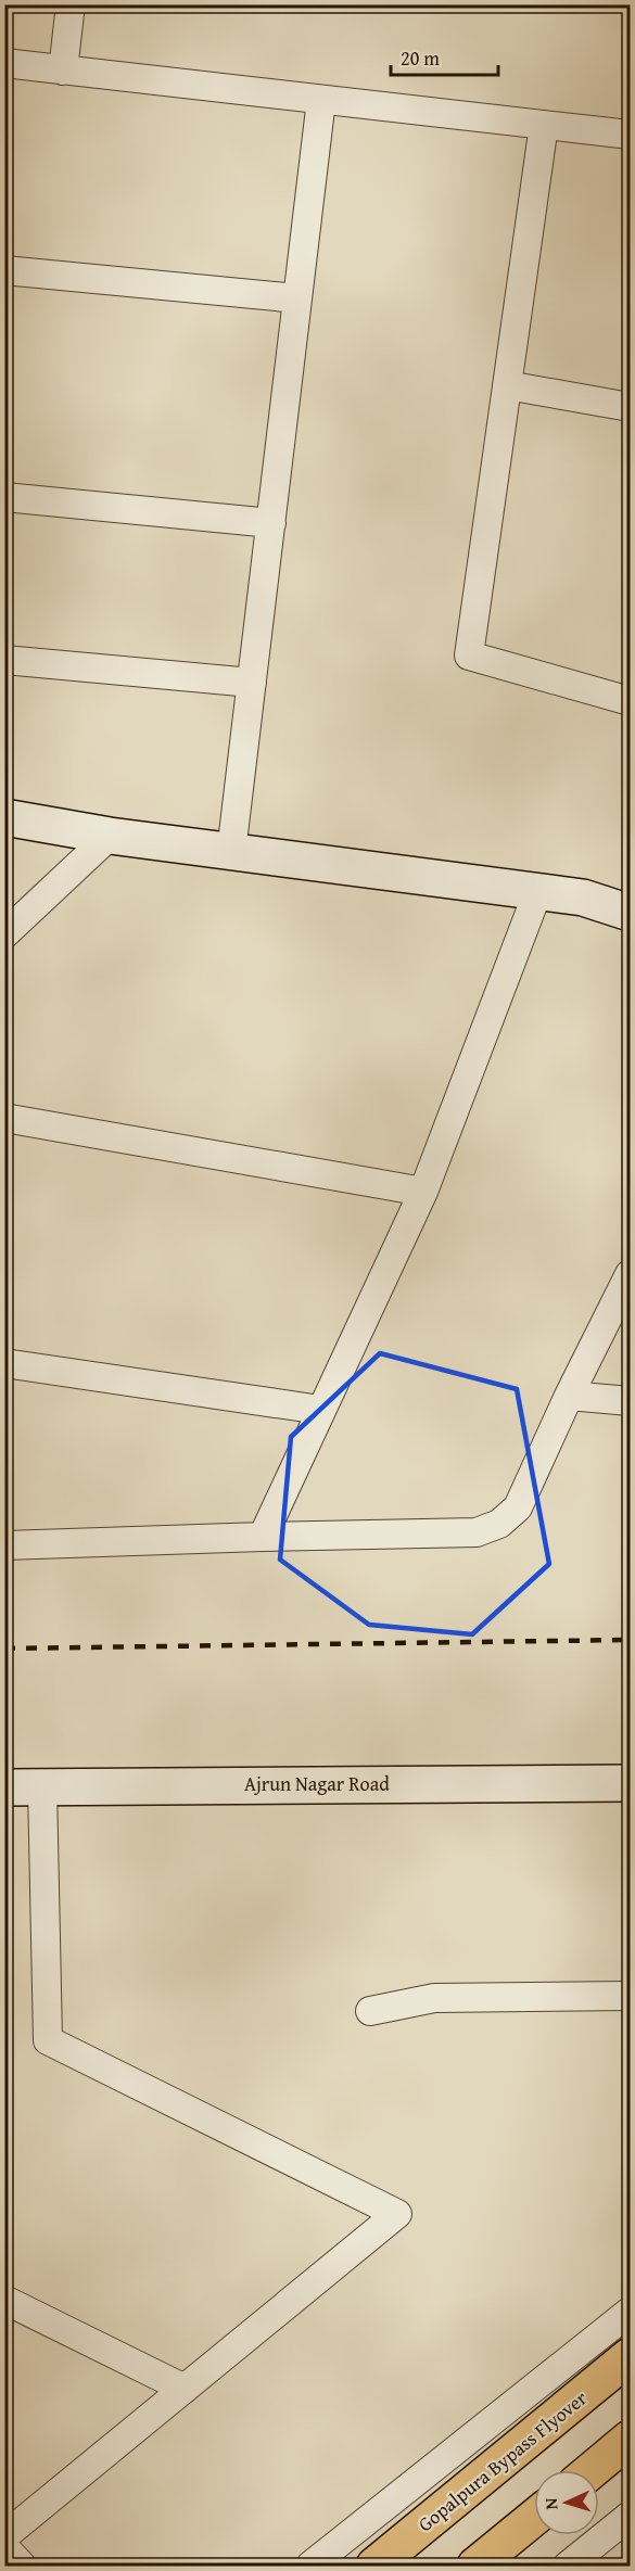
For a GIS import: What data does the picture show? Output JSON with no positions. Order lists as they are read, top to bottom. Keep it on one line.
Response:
{"streets":{"main road":["Gopalpura Bypass Flyover"],"street":["Ajrun Nagar Road"]},"scale_bar":"20 m","north":"left"}
